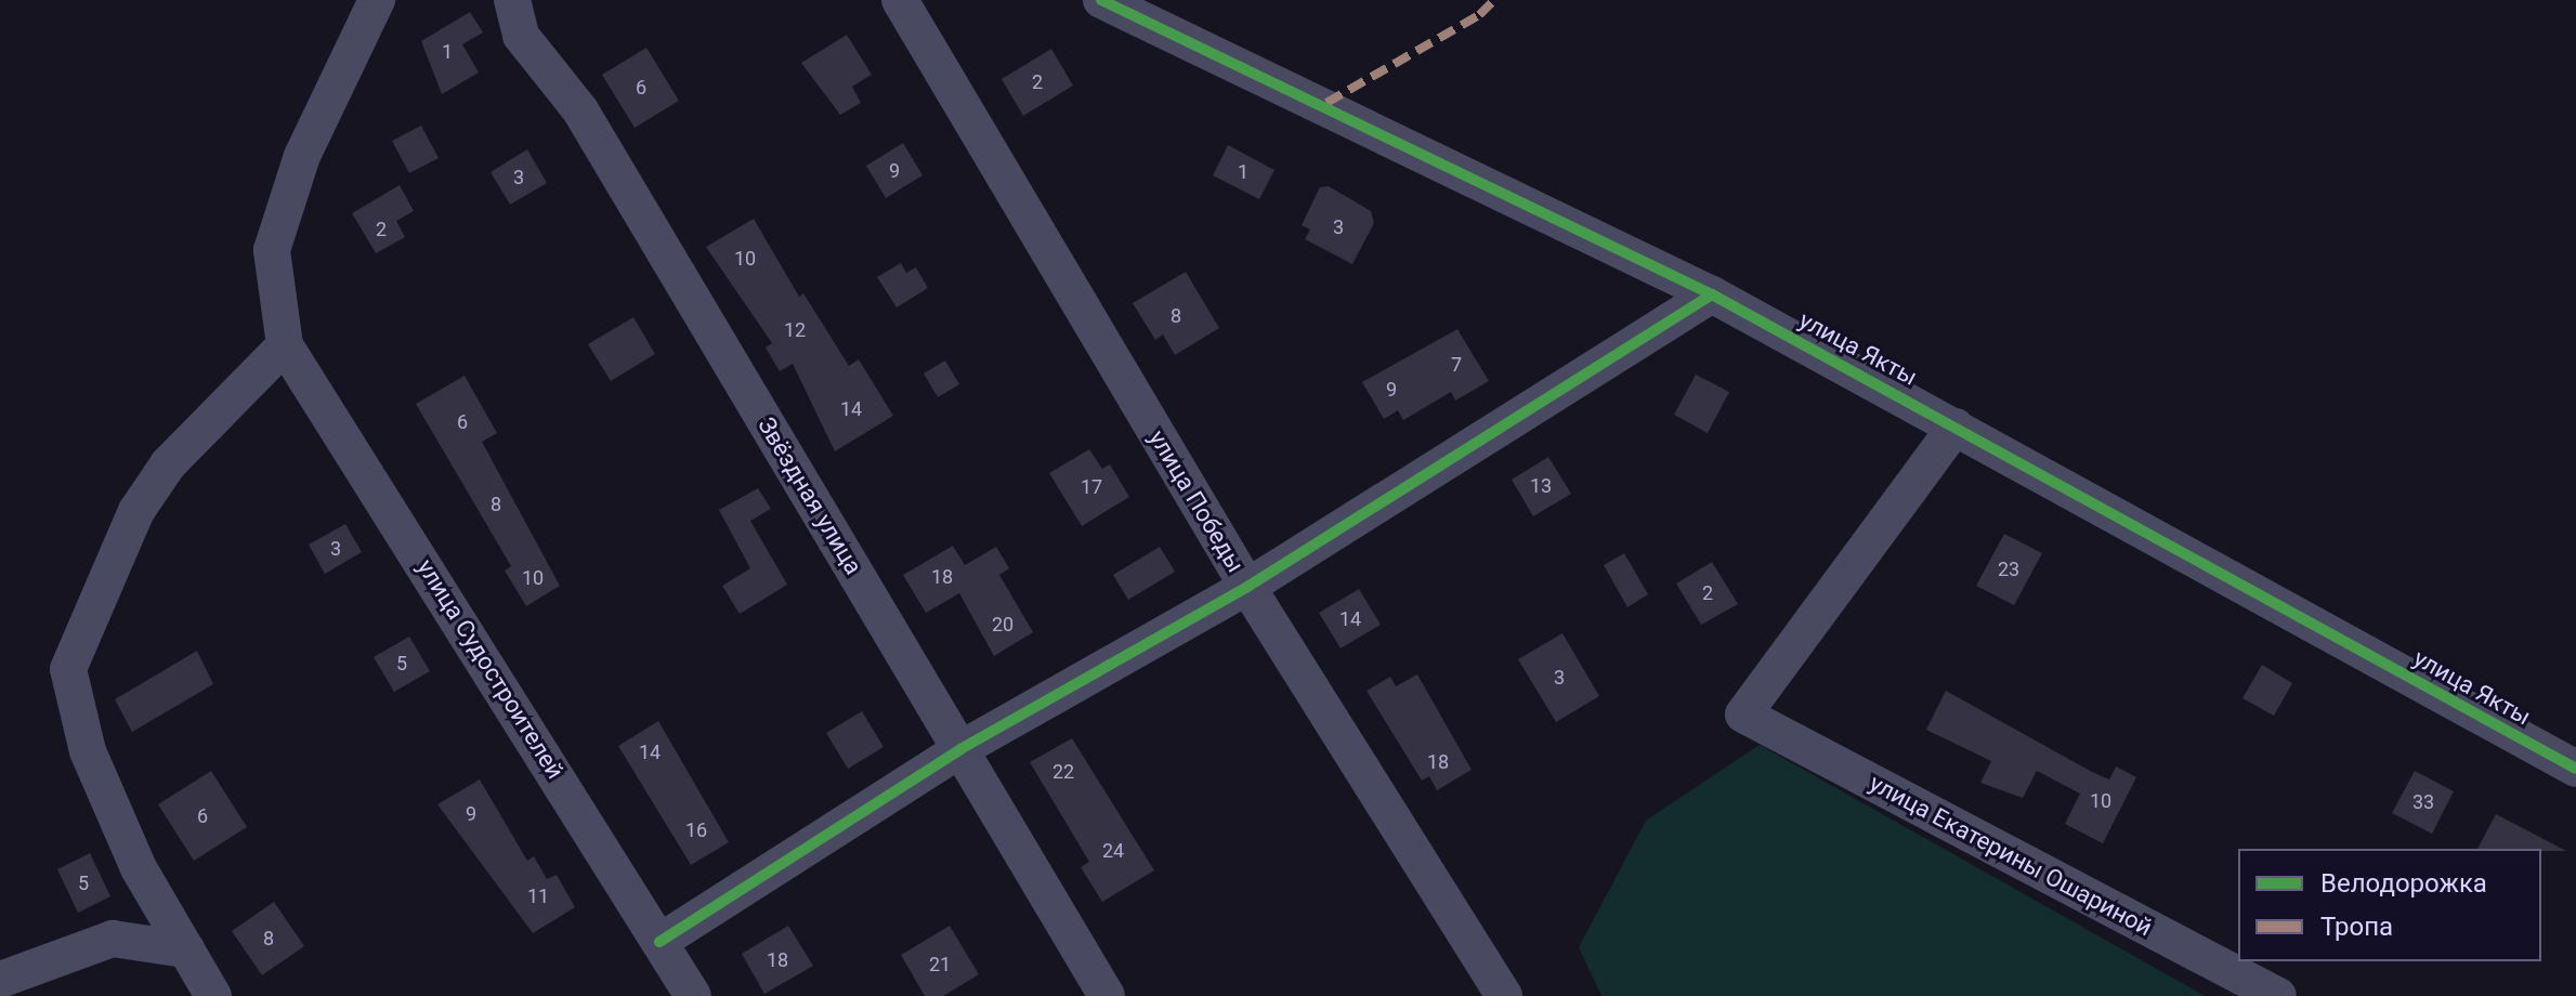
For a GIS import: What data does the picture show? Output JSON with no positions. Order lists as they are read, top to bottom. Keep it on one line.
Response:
{"streets":{"street":["улица Якты","Звёздная улица","улица Победы","улица Судостроителей","улица Екатерины Ошариной"]},"crossings":[["улица Якты","улица Екатерины Ошариной"]],"house_numbers":["1","2","6","9","1","3","3","2","10","8","12","7","9","14","6","13","17","8","3","23","18","10","2","14","20","5","3","14","18","22","10","33","9","6","16","24","5","11","8","18","21"],"legend":["Велодорожка","Тропа"]}
